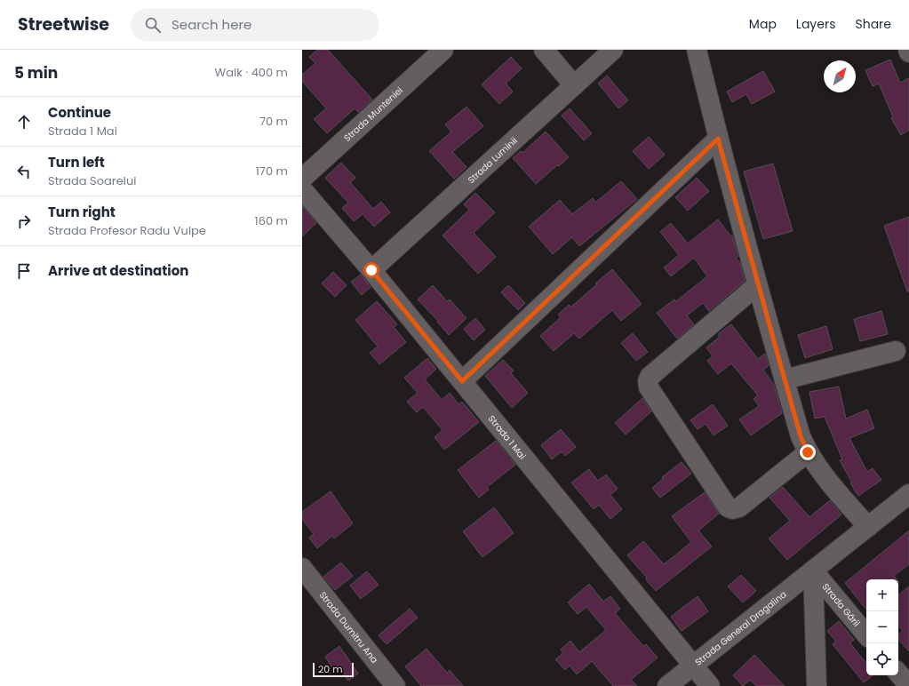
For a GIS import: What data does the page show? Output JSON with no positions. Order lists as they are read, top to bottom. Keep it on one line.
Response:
{"streets":{"street":["Strada Munteniei","Strada Luminii","Strada 1 Mai","Strada Gării","Strada Dumitru Ana","Strada General Dragalina"]},"crossings":[["Strada Luminii","Strada 1 Mai"],["Strada 1 Mai","Strada General Dragalina"],["Strada Gării","Strada General Dragalina"]],"scale_bar":"20 m","north":"top right","page":{"header":"Streetwise","search":"Search here","nav":["Map","Layers","Share"],"heading":["5 min","Walk · 400 m"],"list":[["Continue","Strada 1 Mai","70 m"],["Turn left","Strada Soarelui","170 m"],["Turn right","Strada Profesor Radu Vulpe","160 m"],"Arrive at destination"],"map_buttons":["+","−"],"scale":"20 m"}}
